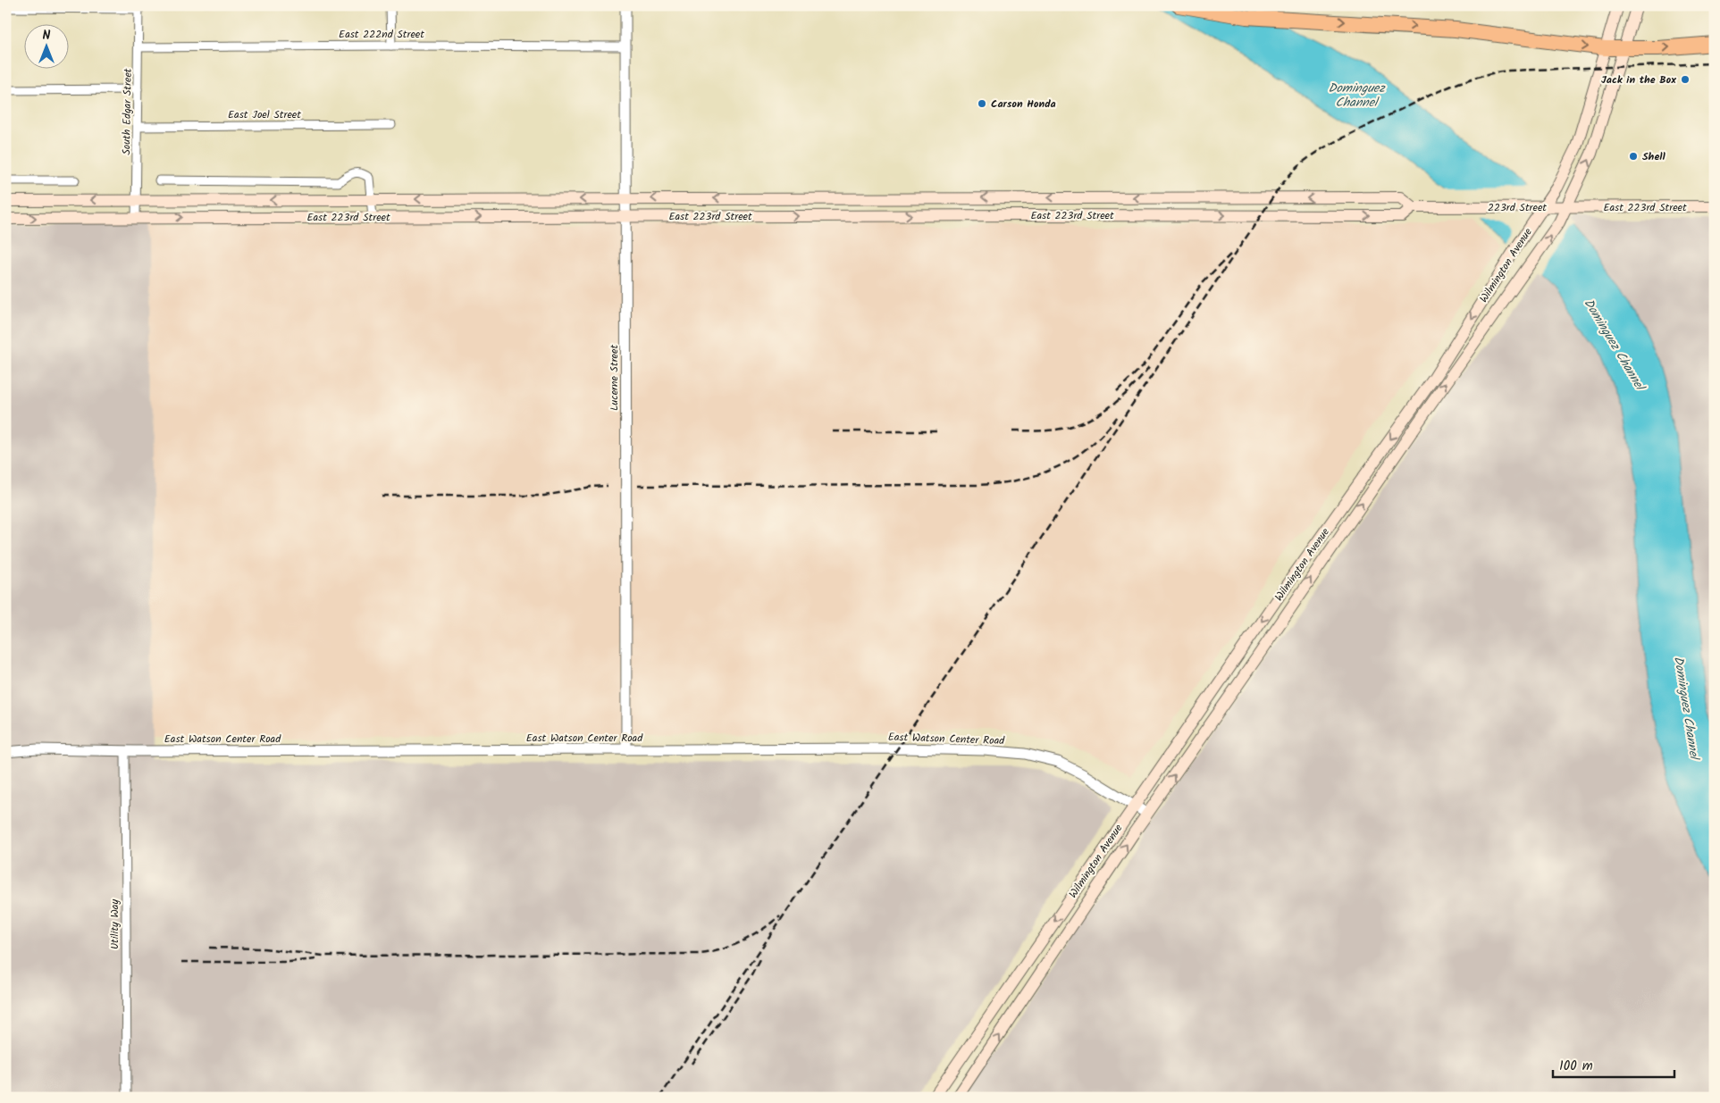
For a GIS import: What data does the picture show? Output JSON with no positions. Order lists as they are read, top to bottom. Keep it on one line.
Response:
{"streets":{"main road":["223rd Street","East 223rd Street","Wilmington Avenue"],"street":["East 222nd Street","South Edgar Street","East Joel Street","Lucerne Street","East Watson Center Road","Utility Way"]},"crossings":[["East 222nd Street","South Edgar Street"],["East 222nd Street","Lucerne Street"],["South Edgar Street","East Joel Street"],["South Edgar Street","East 223rd Street"],["223rd Street","East 223rd Street"],["223rd Street","Wilmington Avenue"],["East 223rd Street","Wilmington Avenue"],["East 223rd Street","Lucerne Street"],["Wilmington Avenue","East Watson Center Road"],["Lucerne Street","East Watson Center Road"],["East Watson Center Road","Utility Way"]],"water":["Dominguez Channel"],"places":["Jack in the Box","Carson Honda","Shell"],"scale_bar":"100 m","north":"top"}
